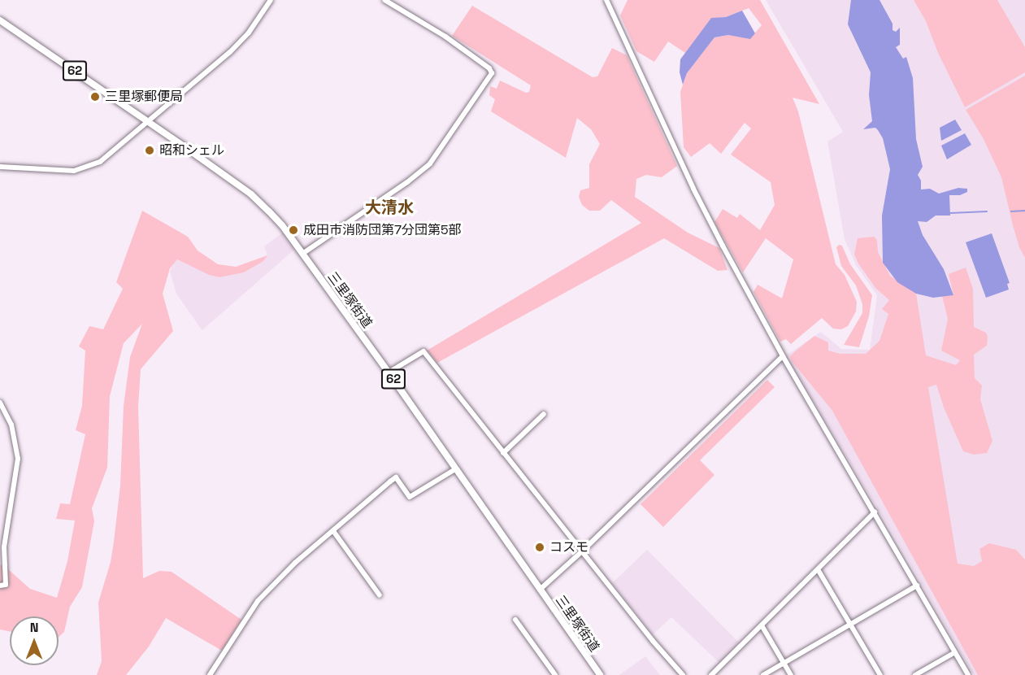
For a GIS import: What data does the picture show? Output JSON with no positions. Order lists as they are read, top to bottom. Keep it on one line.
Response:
{"streets":{"main road":["62","三里塚街道"]},"districts":["大清水"],"places":["三里塚郵便局","昭和シェル","成田市消防団第7分団第5部","コスモ"],"north":"top"}
